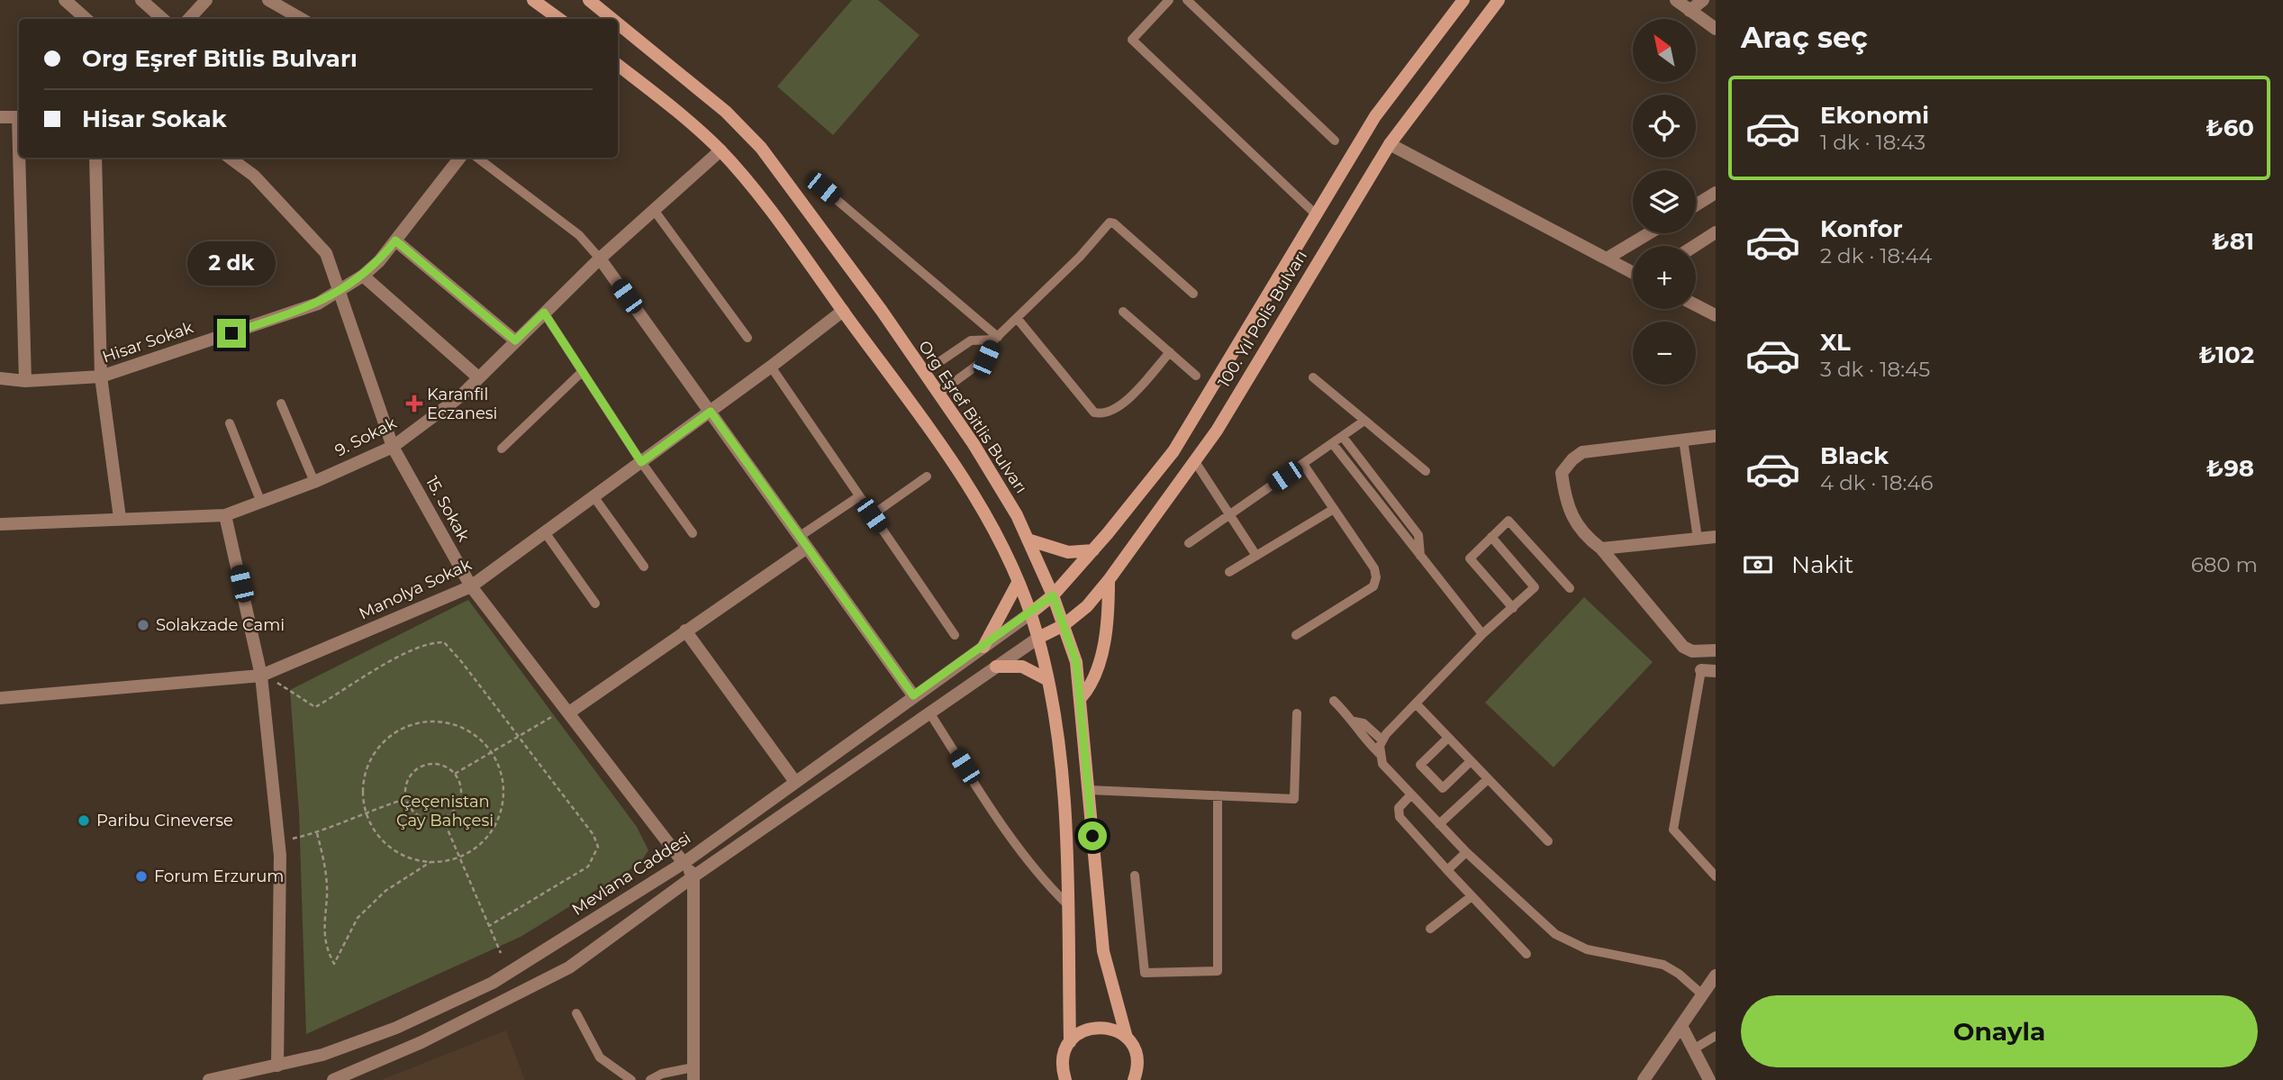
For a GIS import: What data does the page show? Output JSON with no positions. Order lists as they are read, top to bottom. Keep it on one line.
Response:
{"streets":{"main road":["100. Yıl Polis Bulvarı","Org Eşref Bitlis Bulvarı"],"street":["Hisar Sokak","9. Sokak","15. Sokak","Manolya Sokak","Mevlana Caddesi"]},"crossings":[["100. Yıl Polis Bulvarı","Org Eşref Bitlis Bulvarı"],["Hisar Sokak","15. Sokak"],["9. Sokak","15. Sokak"],["15. Sokak","Manolya Sokak"],["15. Sokak","Mevlana Caddesi"]],"parks":["Çeçenistan Çay Bahçesi"],"places":{"health":["Karanfil Eczanesi"],"other":["Solakzade Cami","Paribu Cineverse","Forum Erzurum"]},"north":"top left","page":{"heading":"Araç seç","map_buttons":["+","−"],"banner":["Org Eşref Bitlis Bulvarı","Hisar Sokak"],"list":[{"name":"Ekonomi","note":"1 dk · 18:43","value":"₺60"},{"name":"Konfor","note":"2 dk · 18:44","value":"₺81"},{"name":"XL","note":"3 dk · 18:45","value":"₺102"},{"name":"Black","note":"4 dk · 18:46","value":"₺98"}],"bubble":"2 dk","pay":["Nakit","680 m"],"buttons":"Onayla"}}
